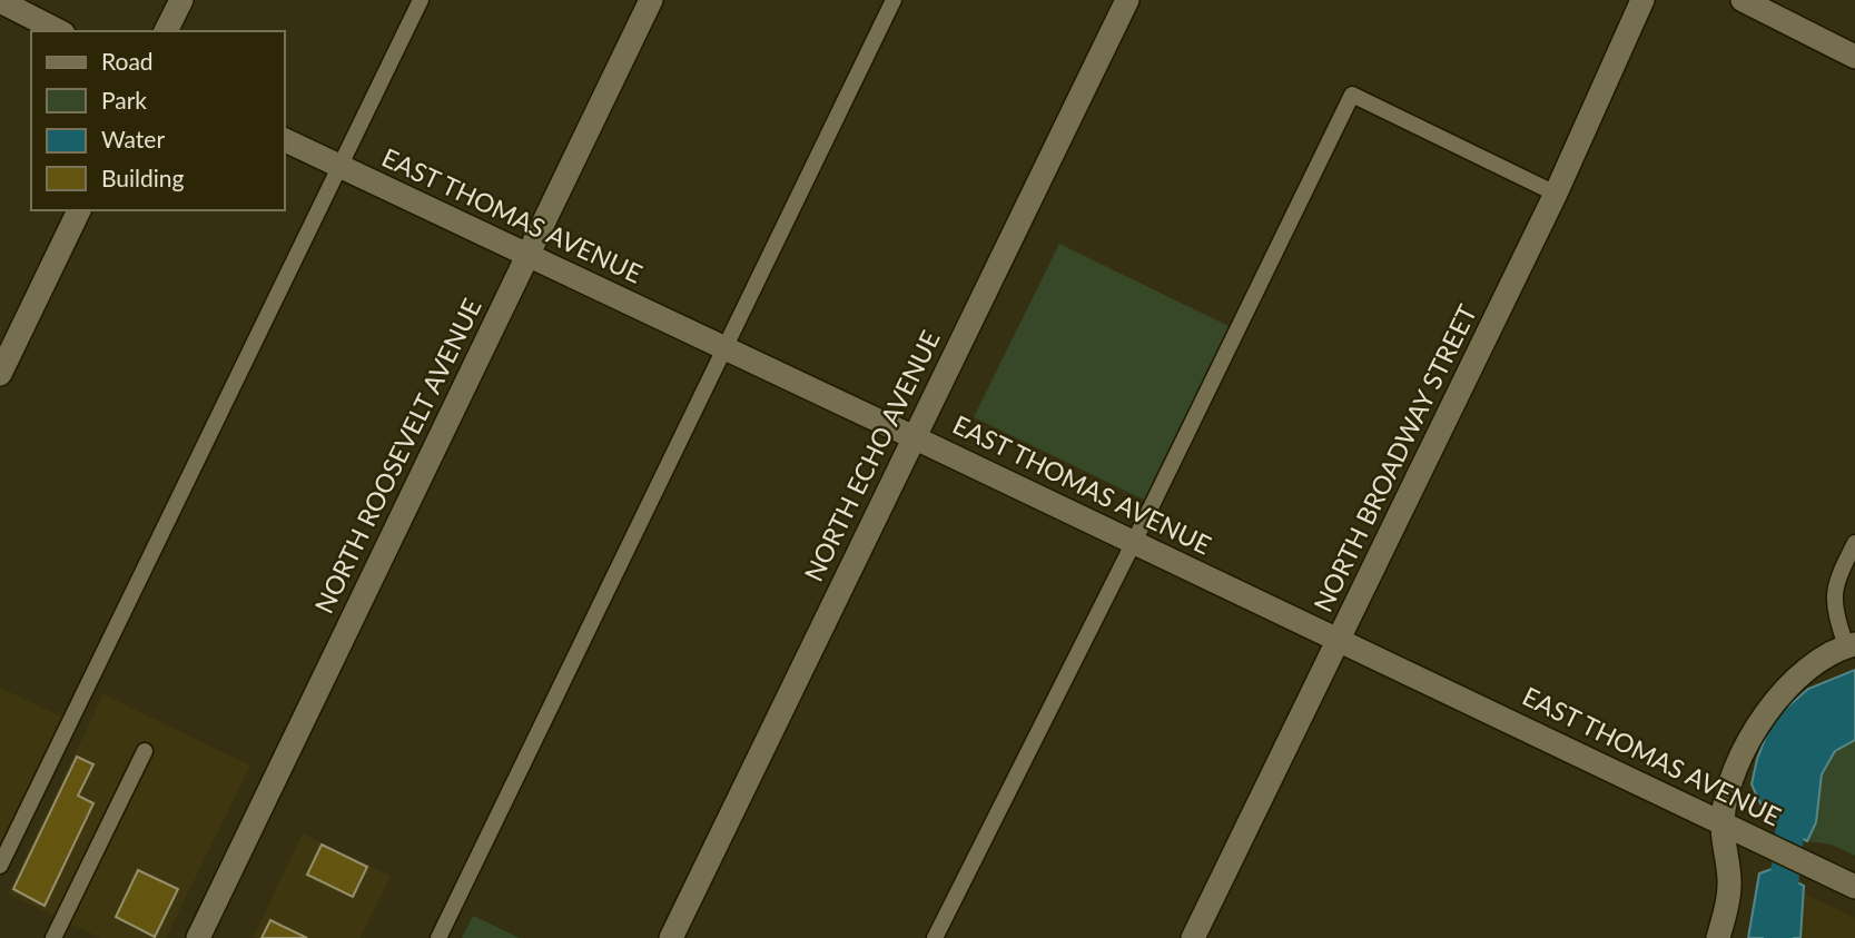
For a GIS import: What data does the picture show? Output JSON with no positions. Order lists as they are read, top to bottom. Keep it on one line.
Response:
{"streets":{"street":["EAST THOMAS AVENUE","NORTH ROOSEVELT AVENUE","NORTH ECHO AVENUE","NORTH BROADWAY STREET"]},"crossings":[["EAST THOMAS AVENUE","NORTH ROOSEVELT AVENUE"],["EAST THOMAS AVENUE","NORTH ECHO AVENUE"],["EAST THOMAS AVENUE","NORTH BROADWAY STREET"]],"legend":["Road","Park","Water","Building"]}
